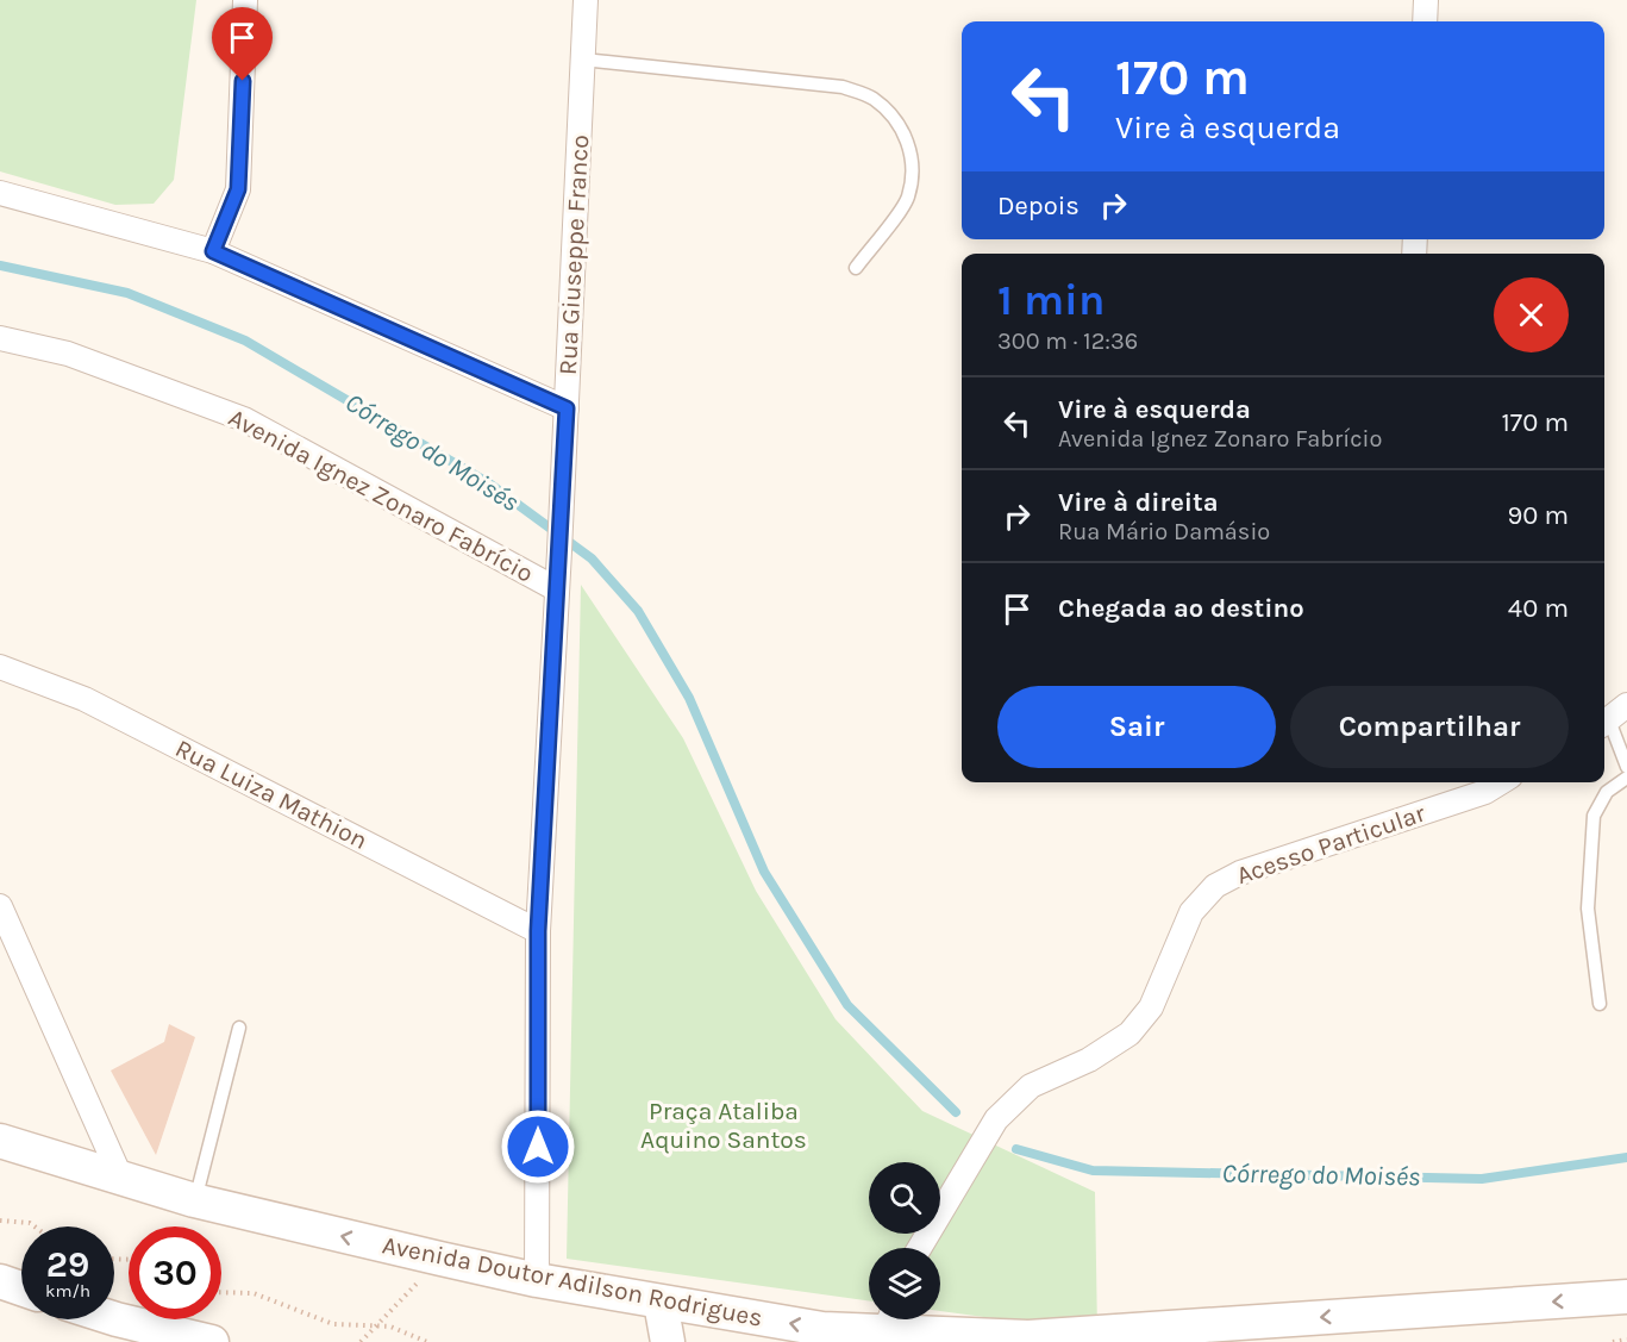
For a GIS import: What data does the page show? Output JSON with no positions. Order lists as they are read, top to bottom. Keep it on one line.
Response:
{"streets":{"street":["Rua Giuseppe Franco","Avenida Ignez Zonaro Fabrício","Rua Luiza Mathion","Acesso Particular","Avenida Doutor Adilson Rodrigues"]},"crossings":[["Rua Giuseppe Franco","Avenida Ignez Zonaro Fabrício"],["Rua Giuseppe Franco","Rua Luiza Mathion"],["Rua Giuseppe Franco","Avenida Doutor Adilson Rodrigues"]],"one_way":["Avenida Doutor Adilson Rodrigues"],"water":["Córrego do Moisés"],"parks":["Praça Ataliba Aquino Santos"],"page":{"turn":["170 m","Vire à esquerda"],"then":"Depois","heading":["1 min","300 m · 12:36"],"list":[{"name":"Vire à esquerda","note":"Avenida Ignez Zonaro Fabrício","value":"170 m"},{"name":"Vire à direita","note":"Rua Mário Damásio","value":"90 m"},{"name":"Chegada ao destino","value":"40 m"}],"buttons":["Sair","Compartilhar"],"speed":"29 km/h","limit":"30"}}
